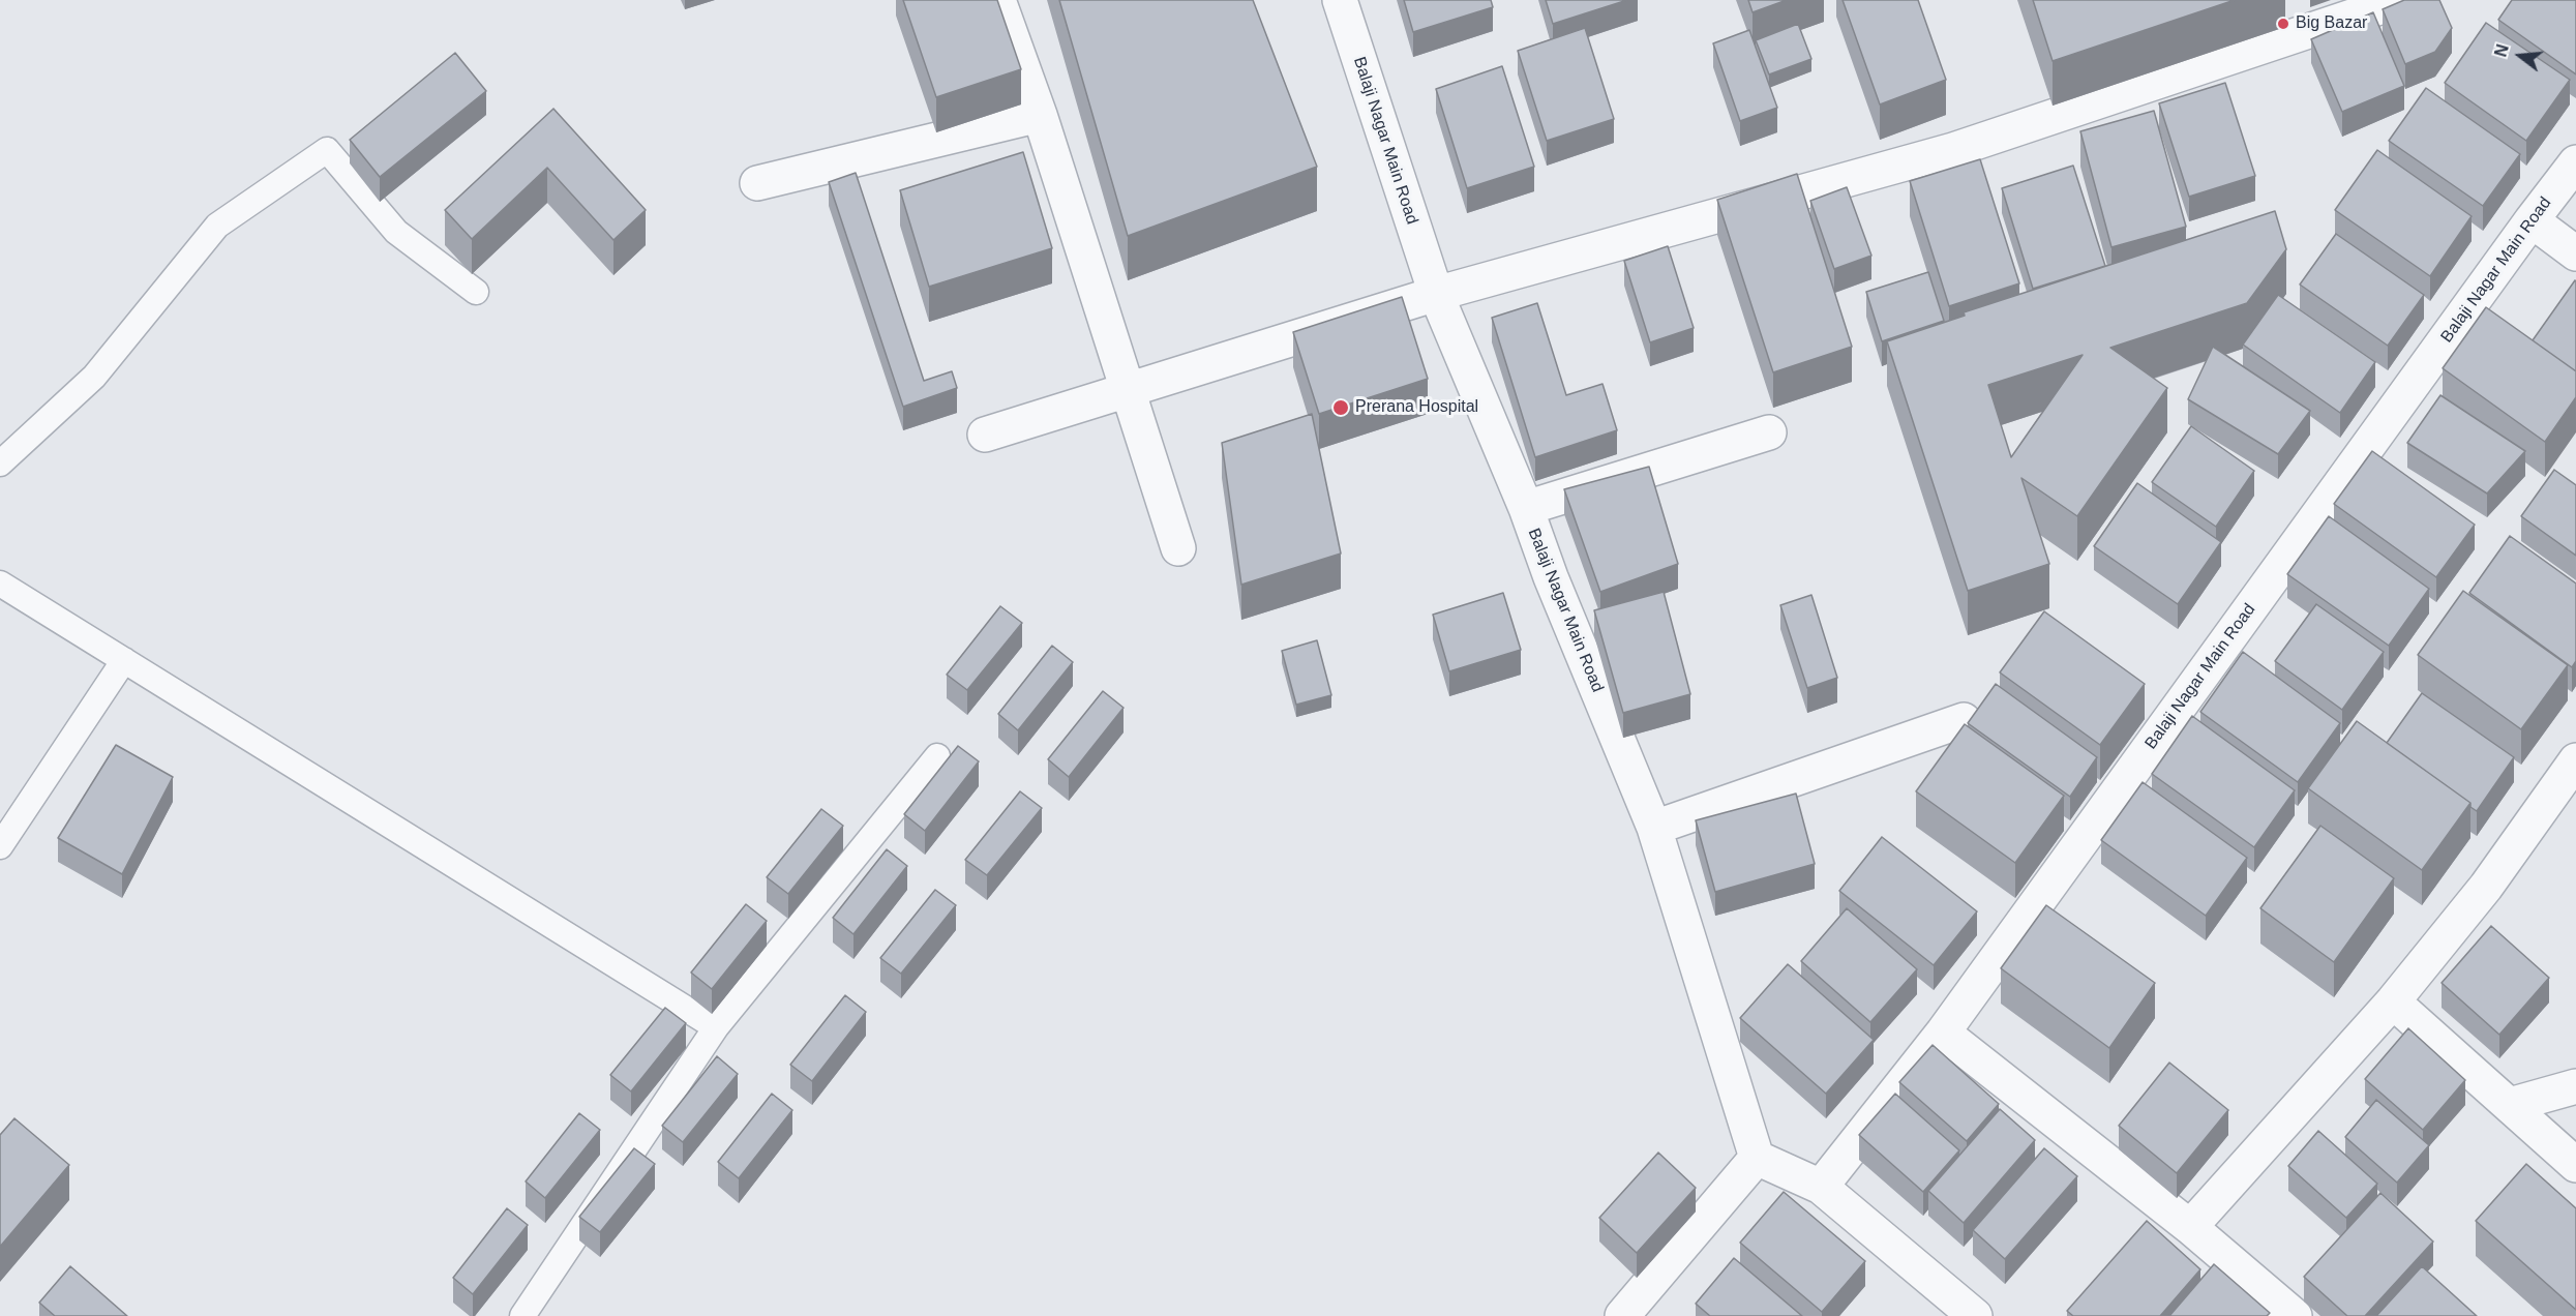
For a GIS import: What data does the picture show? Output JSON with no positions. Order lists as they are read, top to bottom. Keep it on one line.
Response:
{"streets":{"street":["Balaji Nagar Main Road"]},"places":["Big Bazar","Prerana Hospital"],"north":"left"}
